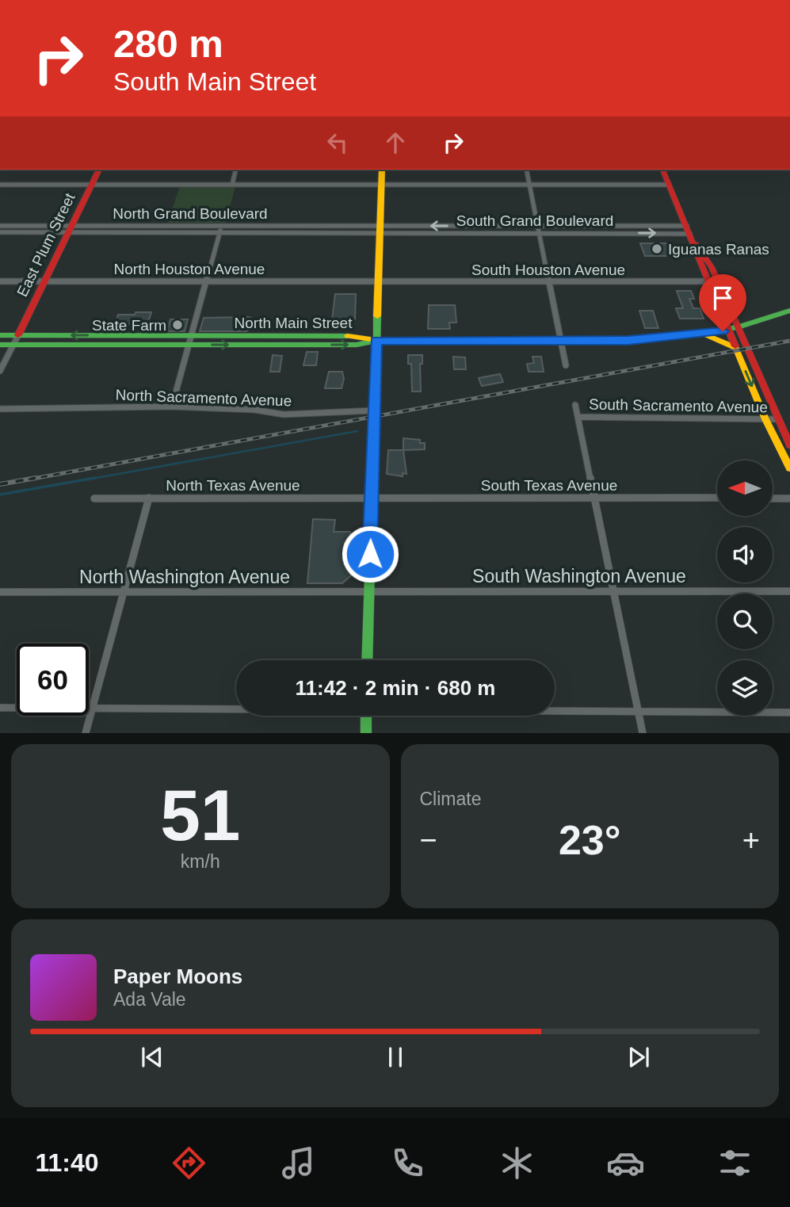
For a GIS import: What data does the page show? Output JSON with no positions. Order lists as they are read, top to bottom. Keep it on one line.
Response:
{"streets":{"main road":["East Plum Street","North Main Street"],"street":["North Grand Boulevard","South Grand Boulevard","North Houston Avenue","South Houston Avenue","North Sacramento Avenue","South Sacramento Avenue","North Texas Avenue","South Texas Avenue","South Washington Avenue","North Washington Avenue"]},"crossings":[["North Grand Boulevard","South Grand Boulevard"],["North Grand Boulevard","East Plum Street"],["East Plum Street","North Houston Avenue"],["East Plum Street","North Main Street"],["North Houston Avenue","South Houston Avenue"],["North Texas Avenue","South Texas Avenue"],["South Washington Avenue","North Washington Avenue"]],"places":["Iguanas Ranas","State Farm"],"north":"left","page":{"turn":["280 m","South Main Street"],"limit":"60","trip":"11:42 · 2 min · 680 m","tile":[["51","km/h"],"Climate"],"heat":["−","23°","+"],"song":["Paper Moons","Ada Vale"],"tabs":"11:40"}}
